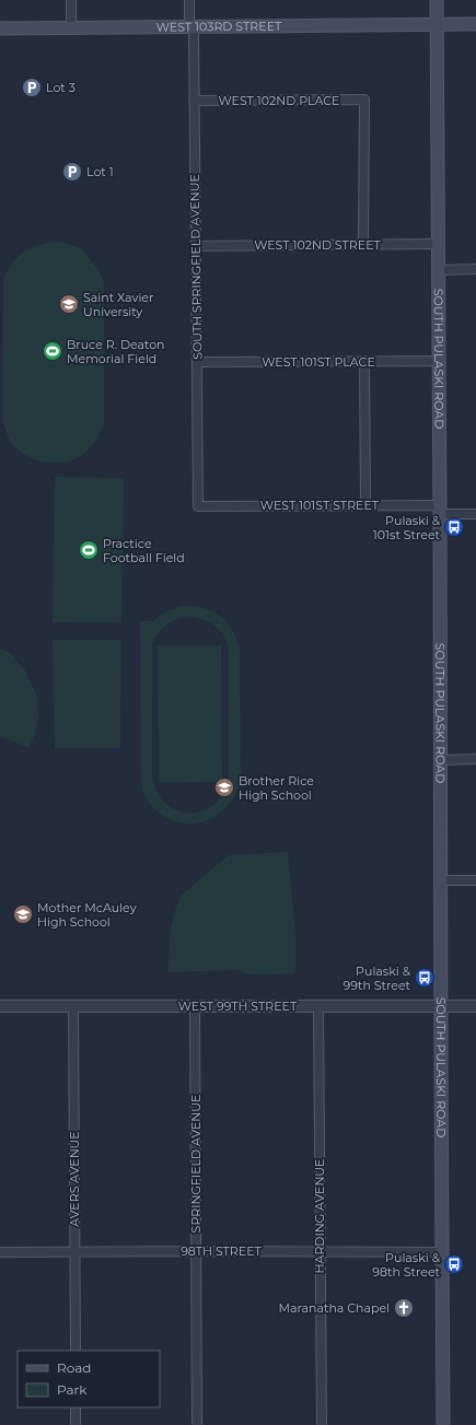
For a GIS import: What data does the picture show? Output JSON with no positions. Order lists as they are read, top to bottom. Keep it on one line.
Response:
{"streets":{"main road":["WEST 103RD STREET","SOUTH PULASKI ROAD"],"street":["WEST 102ND PLACE","WEST 102ND STREET","SOUTH SPRINGFIELD AVENUE","WEST 101ST PLACE","WEST 101ST STREET","WEST 99TH STREET","SPRINGFIELD AVENUE","AVERS AVENUE","HARDING AVENUE","98TH STREET"]},"crossings":[["WEST 103RD STREET","SOUTH SPRINGFIELD AVENUE"],["WEST 103RD STREET","SOUTH PULASKI ROAD"],["WEST 102ND PLACE","WEST 102ND STREET"],["WEST 102ND PLACE","SOUTH SPRINGFIELD AVENUE"],["WEST 102ND STREET","SOUTH SPRINGFIELD AVENUE"],["WEST 102ND STREET","SOUTH PULASKI ROAD"],["SOUTH SPRINGFIELD AVENUE","WEST 101ST PLACE"],["SOUTH SPRINGFIELD AVENUE","WEST 101ST STREET"],["SOUTH PULASKI ROAD","WEST 101ST PLACE"],["SOUTH PULASKI ROAD","WEST 101ST STREET"],["SOUTH PULASKI ROAD","WEST 99TH STREET"],["SOUTH PULASKI ROAD","98TH STREET"],["WEST 99TH STREET","SPRINGFIELD AVENUE"],["WEST 99TH STREET","AVERS AVENUE"],["WEST 99TH STREET","HARDING AVENUE"],["SPRINGFIELD AVENUE","98TH STREET"],["AVERS AVENUE","98TH STREET"],["HARDING AVENUE","98TH STREET"]],"places":{"parking":["Lot 3","Lot 1"],"school or university":["Saint Xavier University","Brother Rice High School","Mother McAuley High School"],"sports":["Bruce R. Deaton Memorial Field","Practice Football Field"],"bus stop":["Pulaski & 101st Street","Pulaski & 99th Street","Pulaski & 98th Street"],"church":["Maranatha Chapel"]},"legend":["Road","Park"]}
